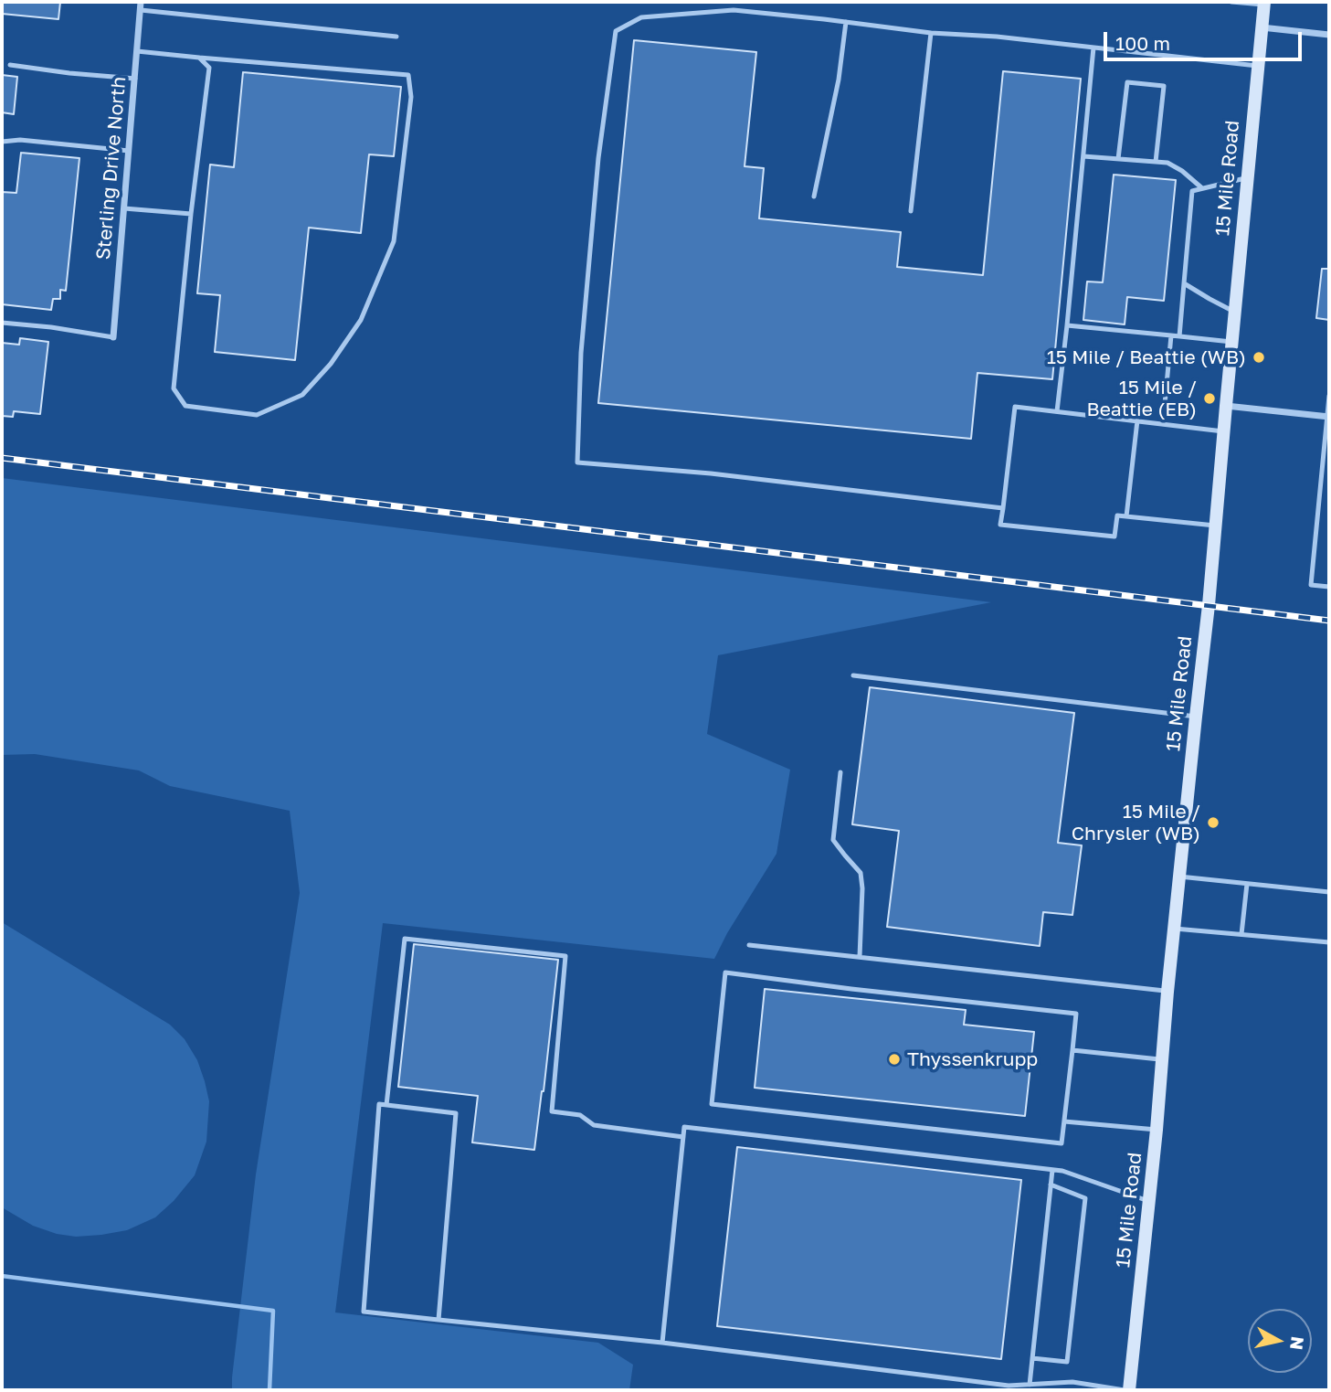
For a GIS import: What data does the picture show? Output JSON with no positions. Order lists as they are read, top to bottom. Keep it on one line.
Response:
{"streets":{"main road":["15 Mile Road"],"street":["Sterling Drive North"]},"places":["15 Mile / Beattie (WB)","15 Mile / Beattie (EB)","15 Mile / Chrysler (WB)","Thyssenkrupp"],"scale_bar":"100 m","north":"right"}
